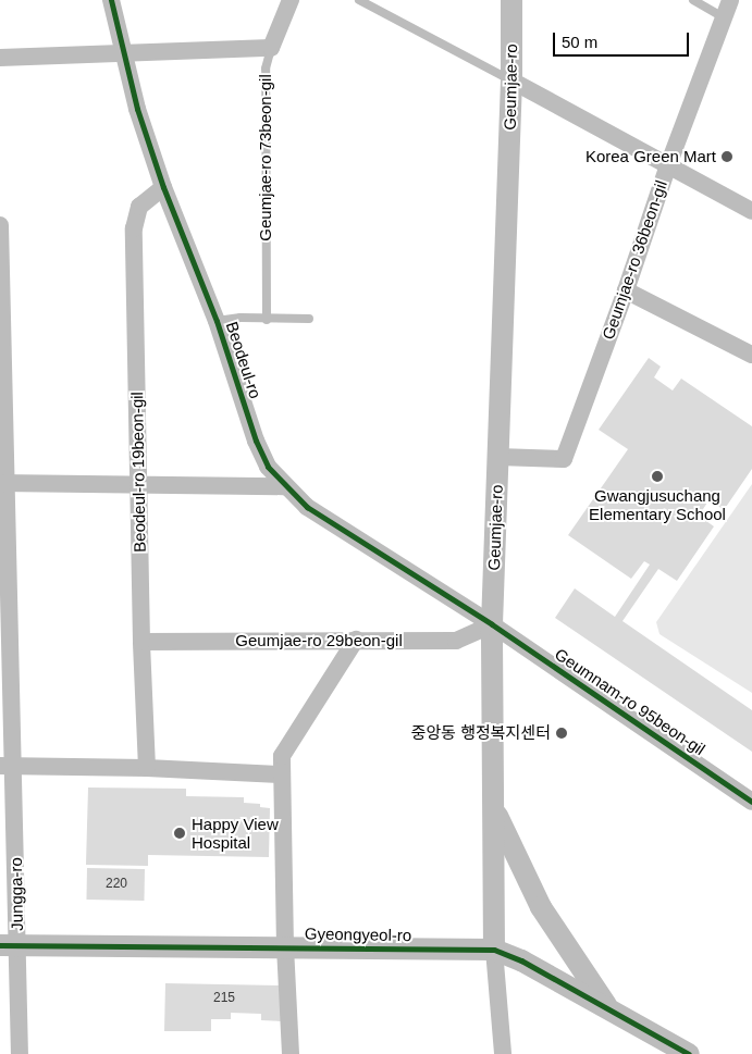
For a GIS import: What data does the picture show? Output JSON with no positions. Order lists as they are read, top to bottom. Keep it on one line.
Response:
{"streets":{"street":["Geumjae-ro","Geumjae-ro 73beon-gil","Geumjae-ro 36beon-gil","Beodeul-ro","Beodeul-ro 19beon-gil","Geumjae-ro 29beon-gil","Geumnam-ro 95beon-gil","Jungga-ro","Gyeongyeol-ro"]},"crossings":[["Geumjae-ro","Geumjae-ro 36beon-gil"],["Geumjae-ro","Beodeul-ro"],["Geumjae-ro","Geumjae-ro 29beon-gil"],["Geumjae-ro","Geumnam-ro 95beon-gil"],["Geumjae-ro","Gyeongyeol-ro"],["Geumjae-ro 73beon-gil","Beodeul-ro"],["Beodeul-ro","Beodeul-ro 19beon-gil"],["Beodeul-ro","Geumjae-ro 29beon-gil"],["Beodeul-ro","Geumnam-ro 95beon-gil"],["Beodeul-ro 19beon-gil","Geumjae-ro 29beon-gil"],["Geumjae-ro 29beon-gil","Geumnam-ro 95beon-gil"],["Jungga-ro","Gyeongyeol-ro"]],"places":["Korea Green Mart","Gwangjusuchang Elementary School","중앙동 행정복지센터","Happy View Hospital"],"house_numbers":["220","215"],"scale_bar":"50 m"}
